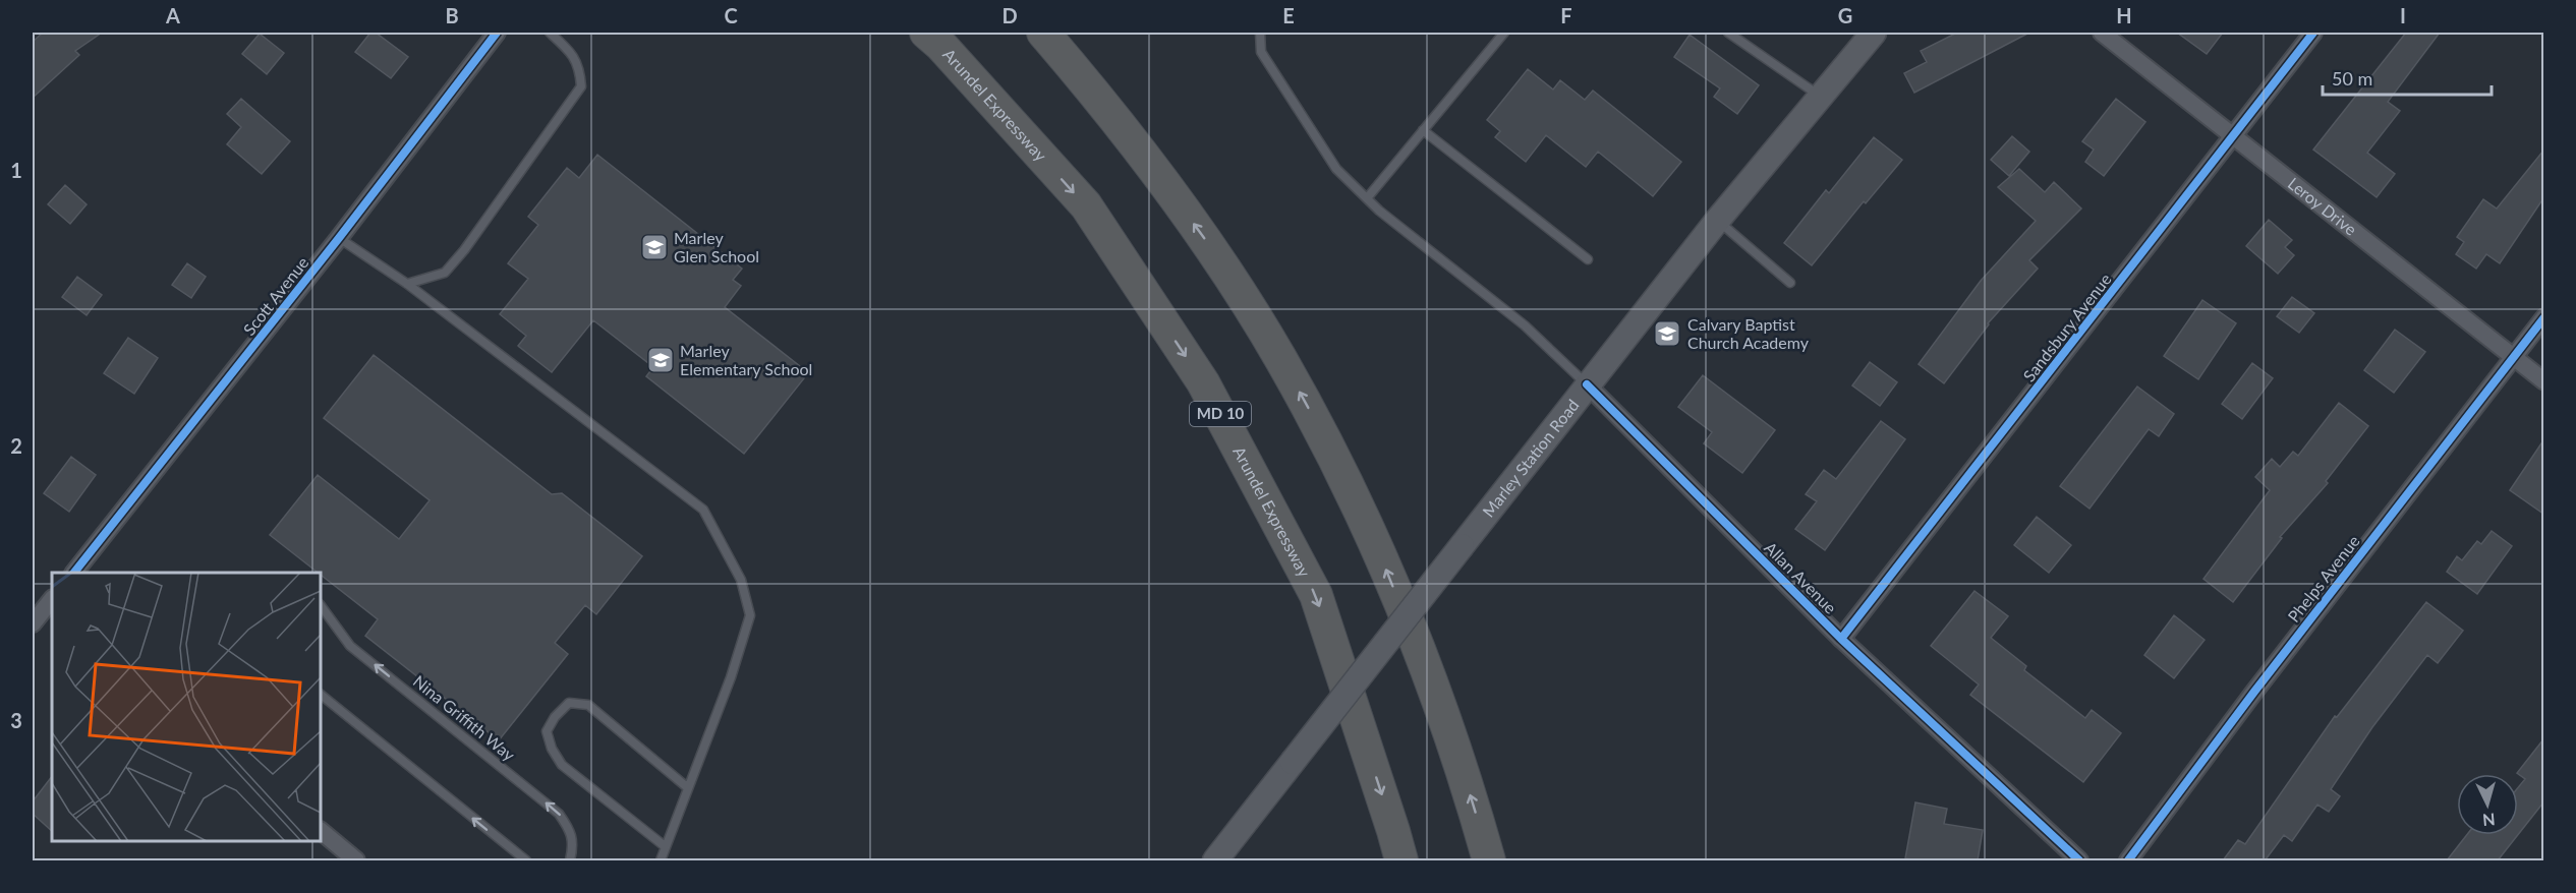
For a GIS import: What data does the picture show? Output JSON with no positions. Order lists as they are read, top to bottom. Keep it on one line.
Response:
{"streets":{"highway":["Arundel Expressway","MD 10"],"main road":["Marley Station Road"],"street":["Leroy Drive","Scott Avenue","Sandsbury Avenue","Allan Avenue","Phelps Avenue"],"lane":["Nina Griffith Way"]},"crossings":[["Leroy Drive","Sandsbury Avenue"],["Leroy Drive","Phelps Avenue"],["Sandsbury Avenue","Allan Avenue"],["Marley Station Road","Allan Avenue"]],"places":{"school or university":["Marley Glen School","Calvary Baptist Church Academy","Marley Elementary School"]},"scale_bar":"50 m","north":"bottom","grid":{"columns":["A","B","C","D","E","F","G","H","I"],"rows":["1","2","3"]}}
